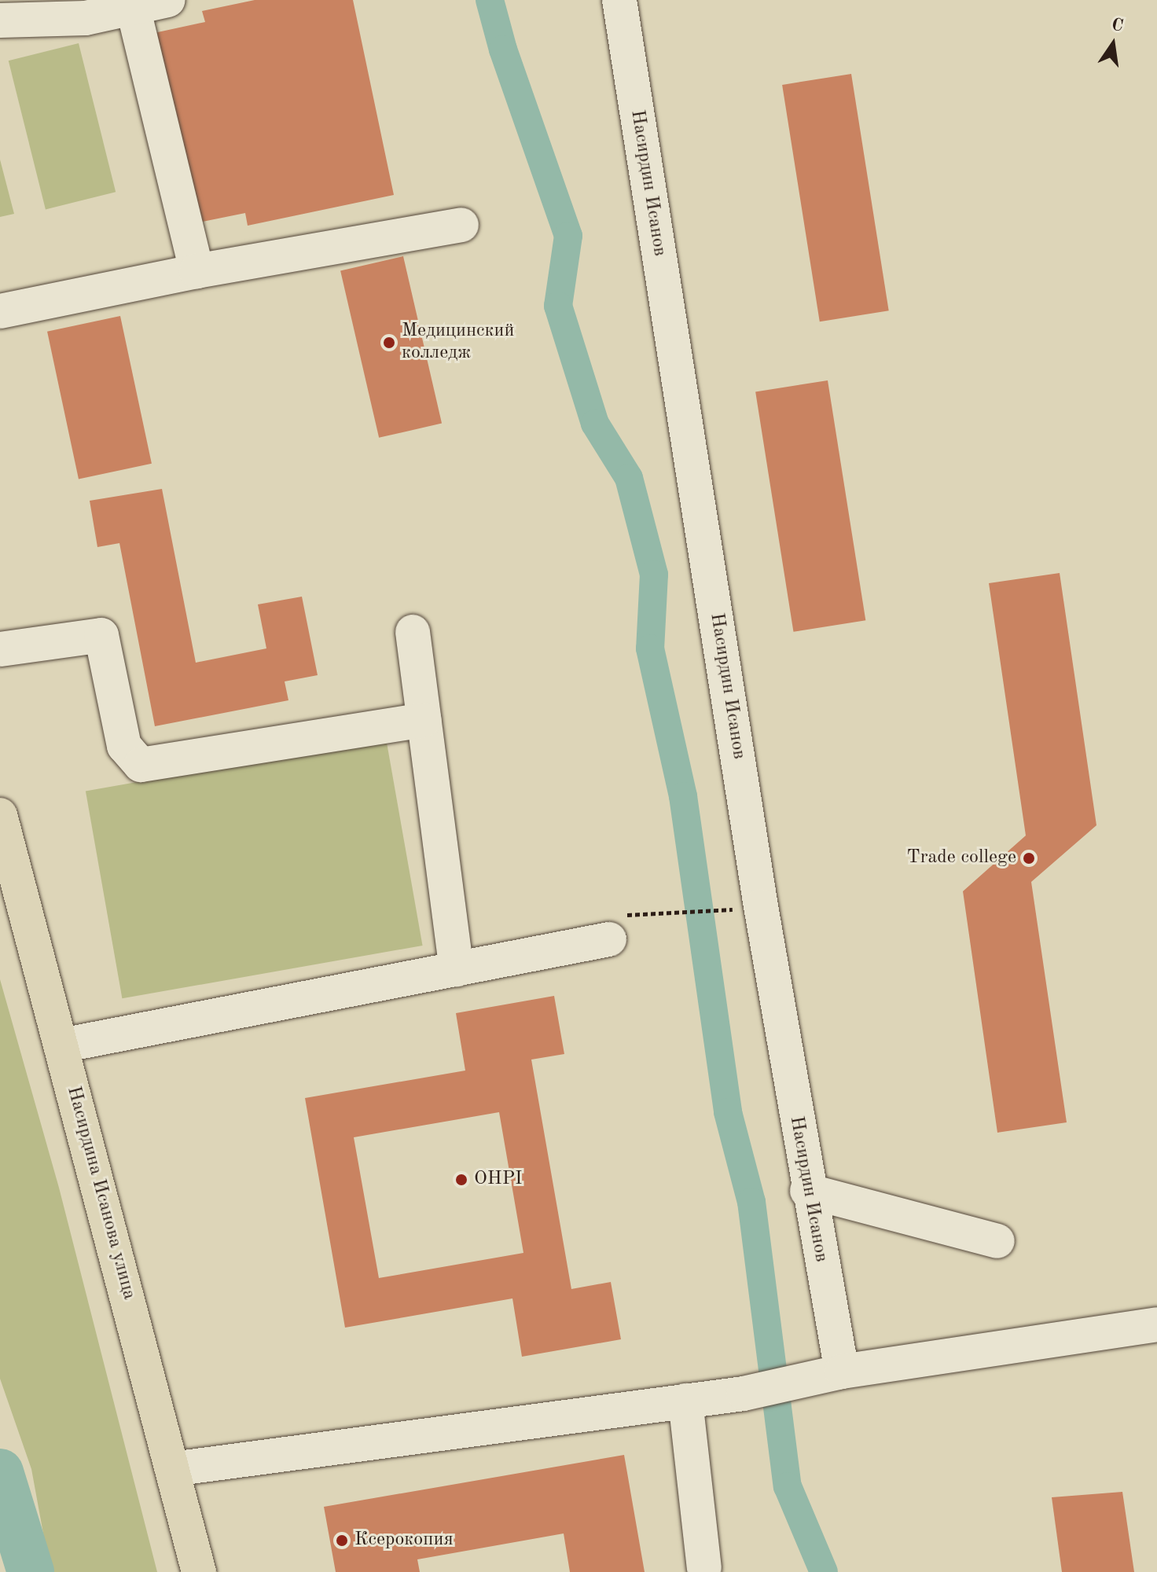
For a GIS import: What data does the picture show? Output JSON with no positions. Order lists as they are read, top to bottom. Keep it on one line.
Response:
{"streets":{"main road":["Насирдина Исанова улица"],"street":["Насирдин Исанов"]},"places":["Медицинский колледж","Trade college","OHPI","Ксерокопия"],"north":"top"}
